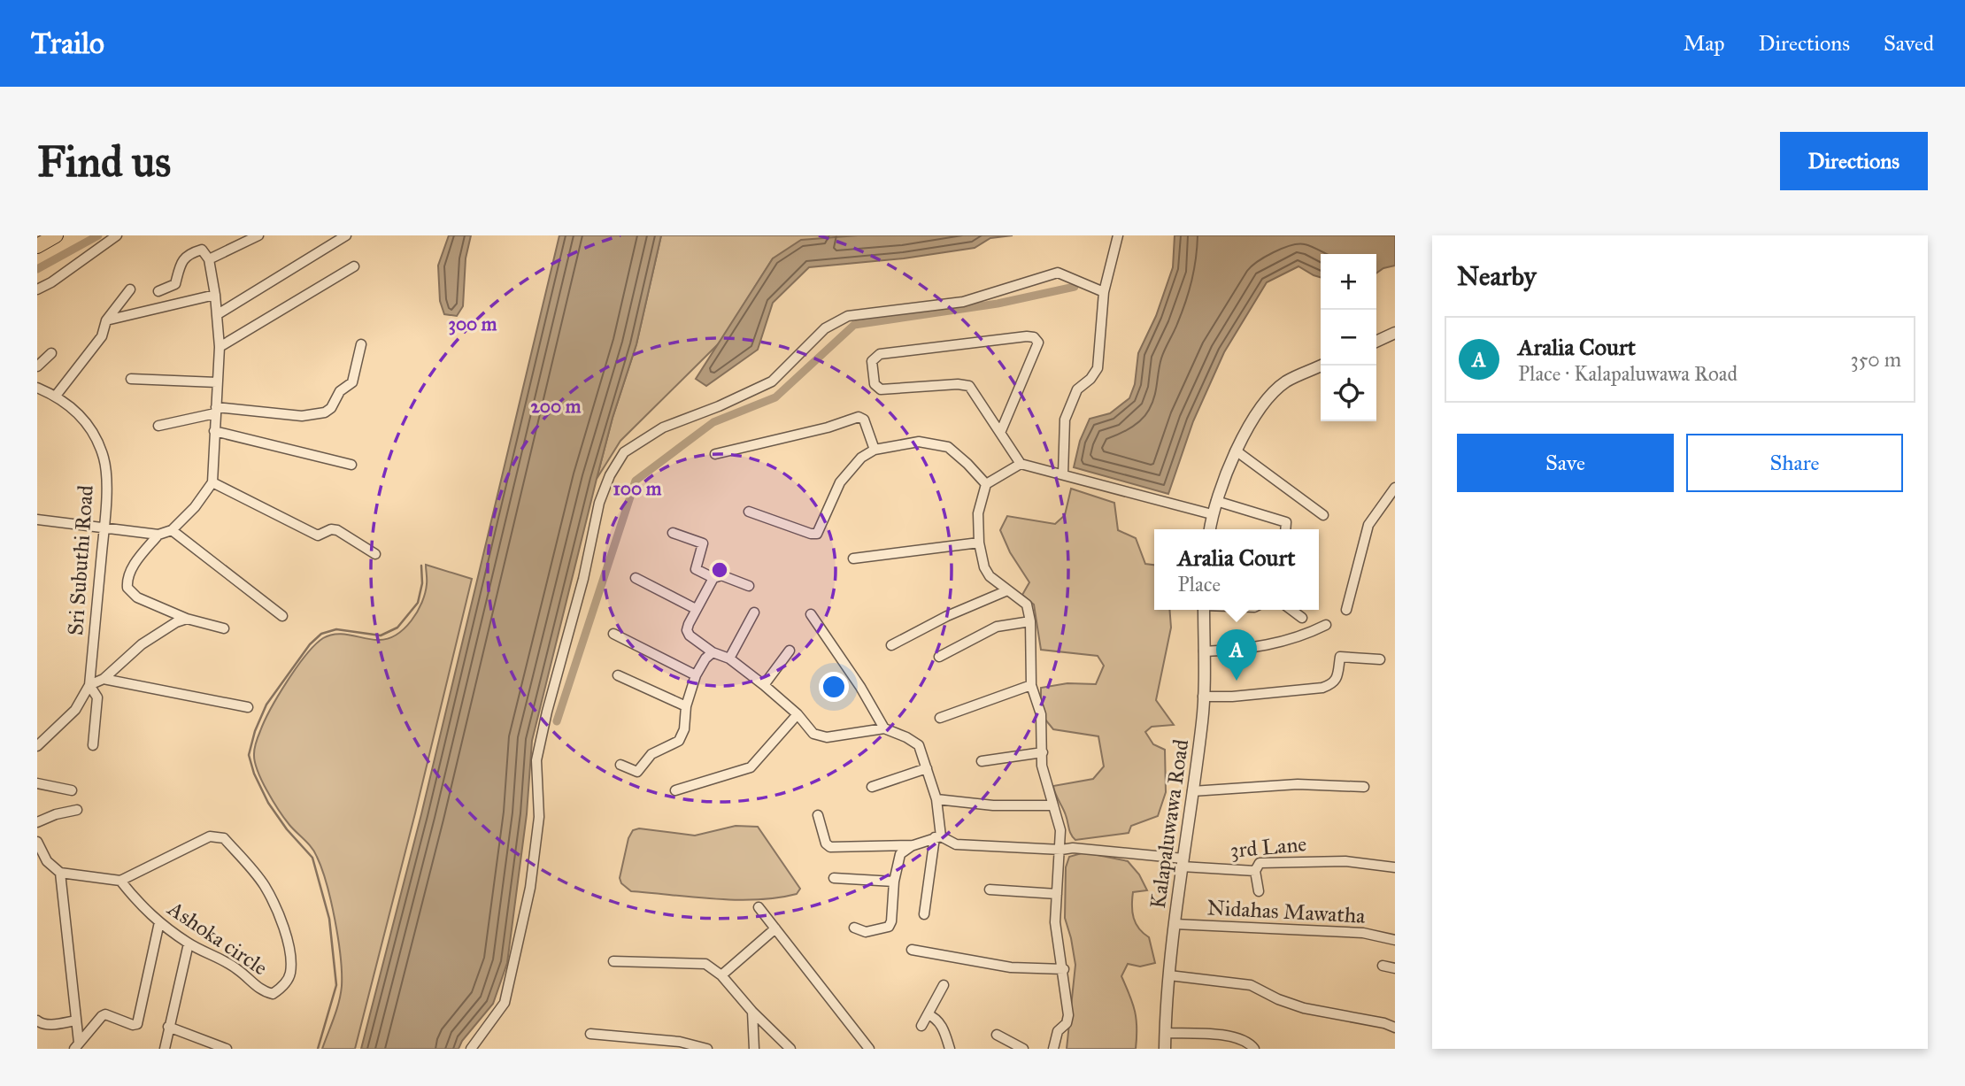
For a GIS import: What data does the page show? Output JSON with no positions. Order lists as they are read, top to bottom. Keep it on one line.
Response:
{"streets":{"street":["Sri Subuthi Road","Kalapaluwawa Road","3rd Lane","Nidahas Mawatha","Ashoka circle"]},"crossings":[["Kalapaluwawa Road","3rd Lane"],["Kalapaluwawa Road","Nidahas Mawatha"]],"page":{"header":"Trailo","nav":["Map","Directions","Saved"],"buttons":["Directions",["Save","Share"]],"title":"Find us","heading":"Nearby","map_buttons":["+","−"],"list":[{"mark":"A","name":"Aralia Court","note":"Place · Kalapaluwawa Road","value":"350 m"}],"popup":["Aralia Court","Place"],"pins":"A"},"rings":["300 m","200 m","100 m"]}
